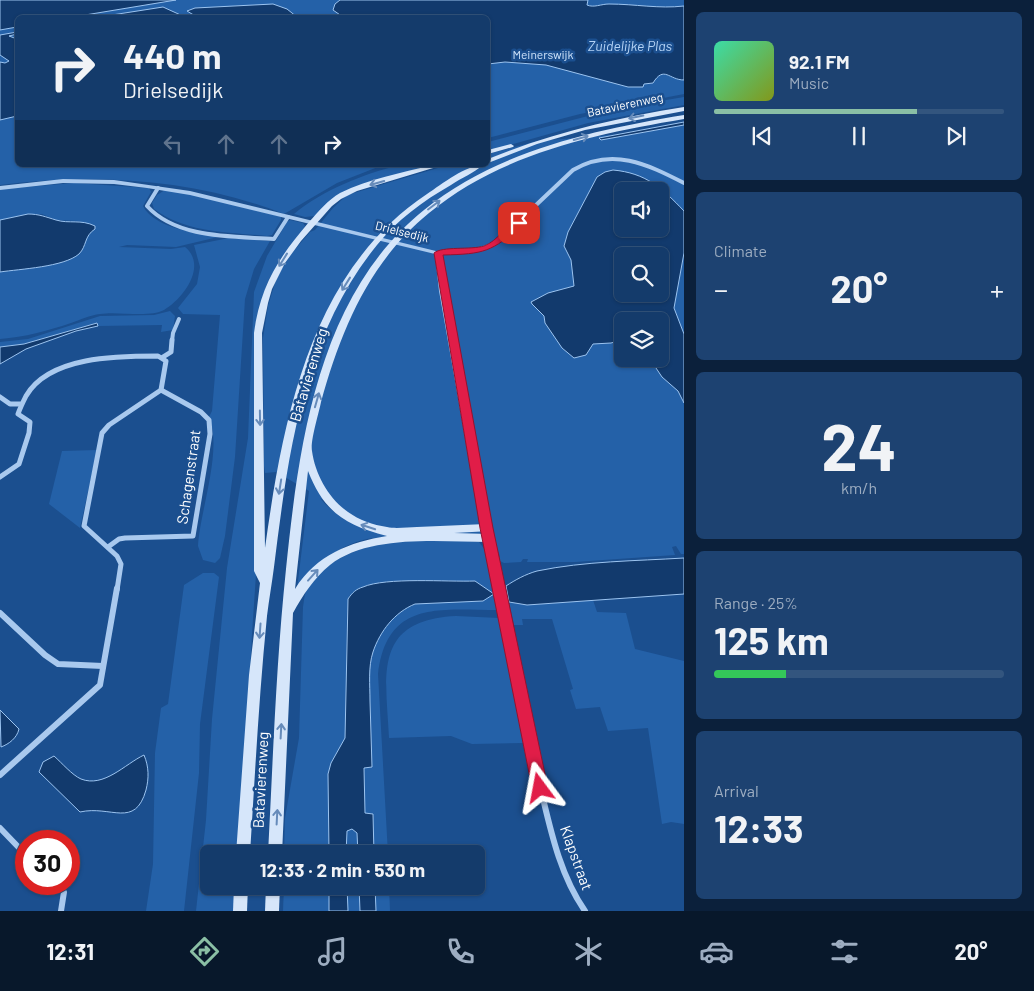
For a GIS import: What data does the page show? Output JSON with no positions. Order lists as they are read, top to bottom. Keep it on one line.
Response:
{"streets":{"main road":["Batavierenweg"],"street":["Drielsedijk","Schagenstraat","Klapstraat"]},"crossings":[["Drielsedijk","Klapstraat"]],"water":["Zuidelijke Plas"],"parks":["Meinerswijk"],"page":{"turn":["440 m","Drielsedijk"],"song":["92.1 FM","Music"],"tile":["Climate",["24","km/h"],["Range · 25%","125 km"],["Arrival","12:33"]],"heat":["−","20°","+"],"limit":"30","trip":"12:33 · 2 min · 530 m","tabs":["12:31","20°"]}}
